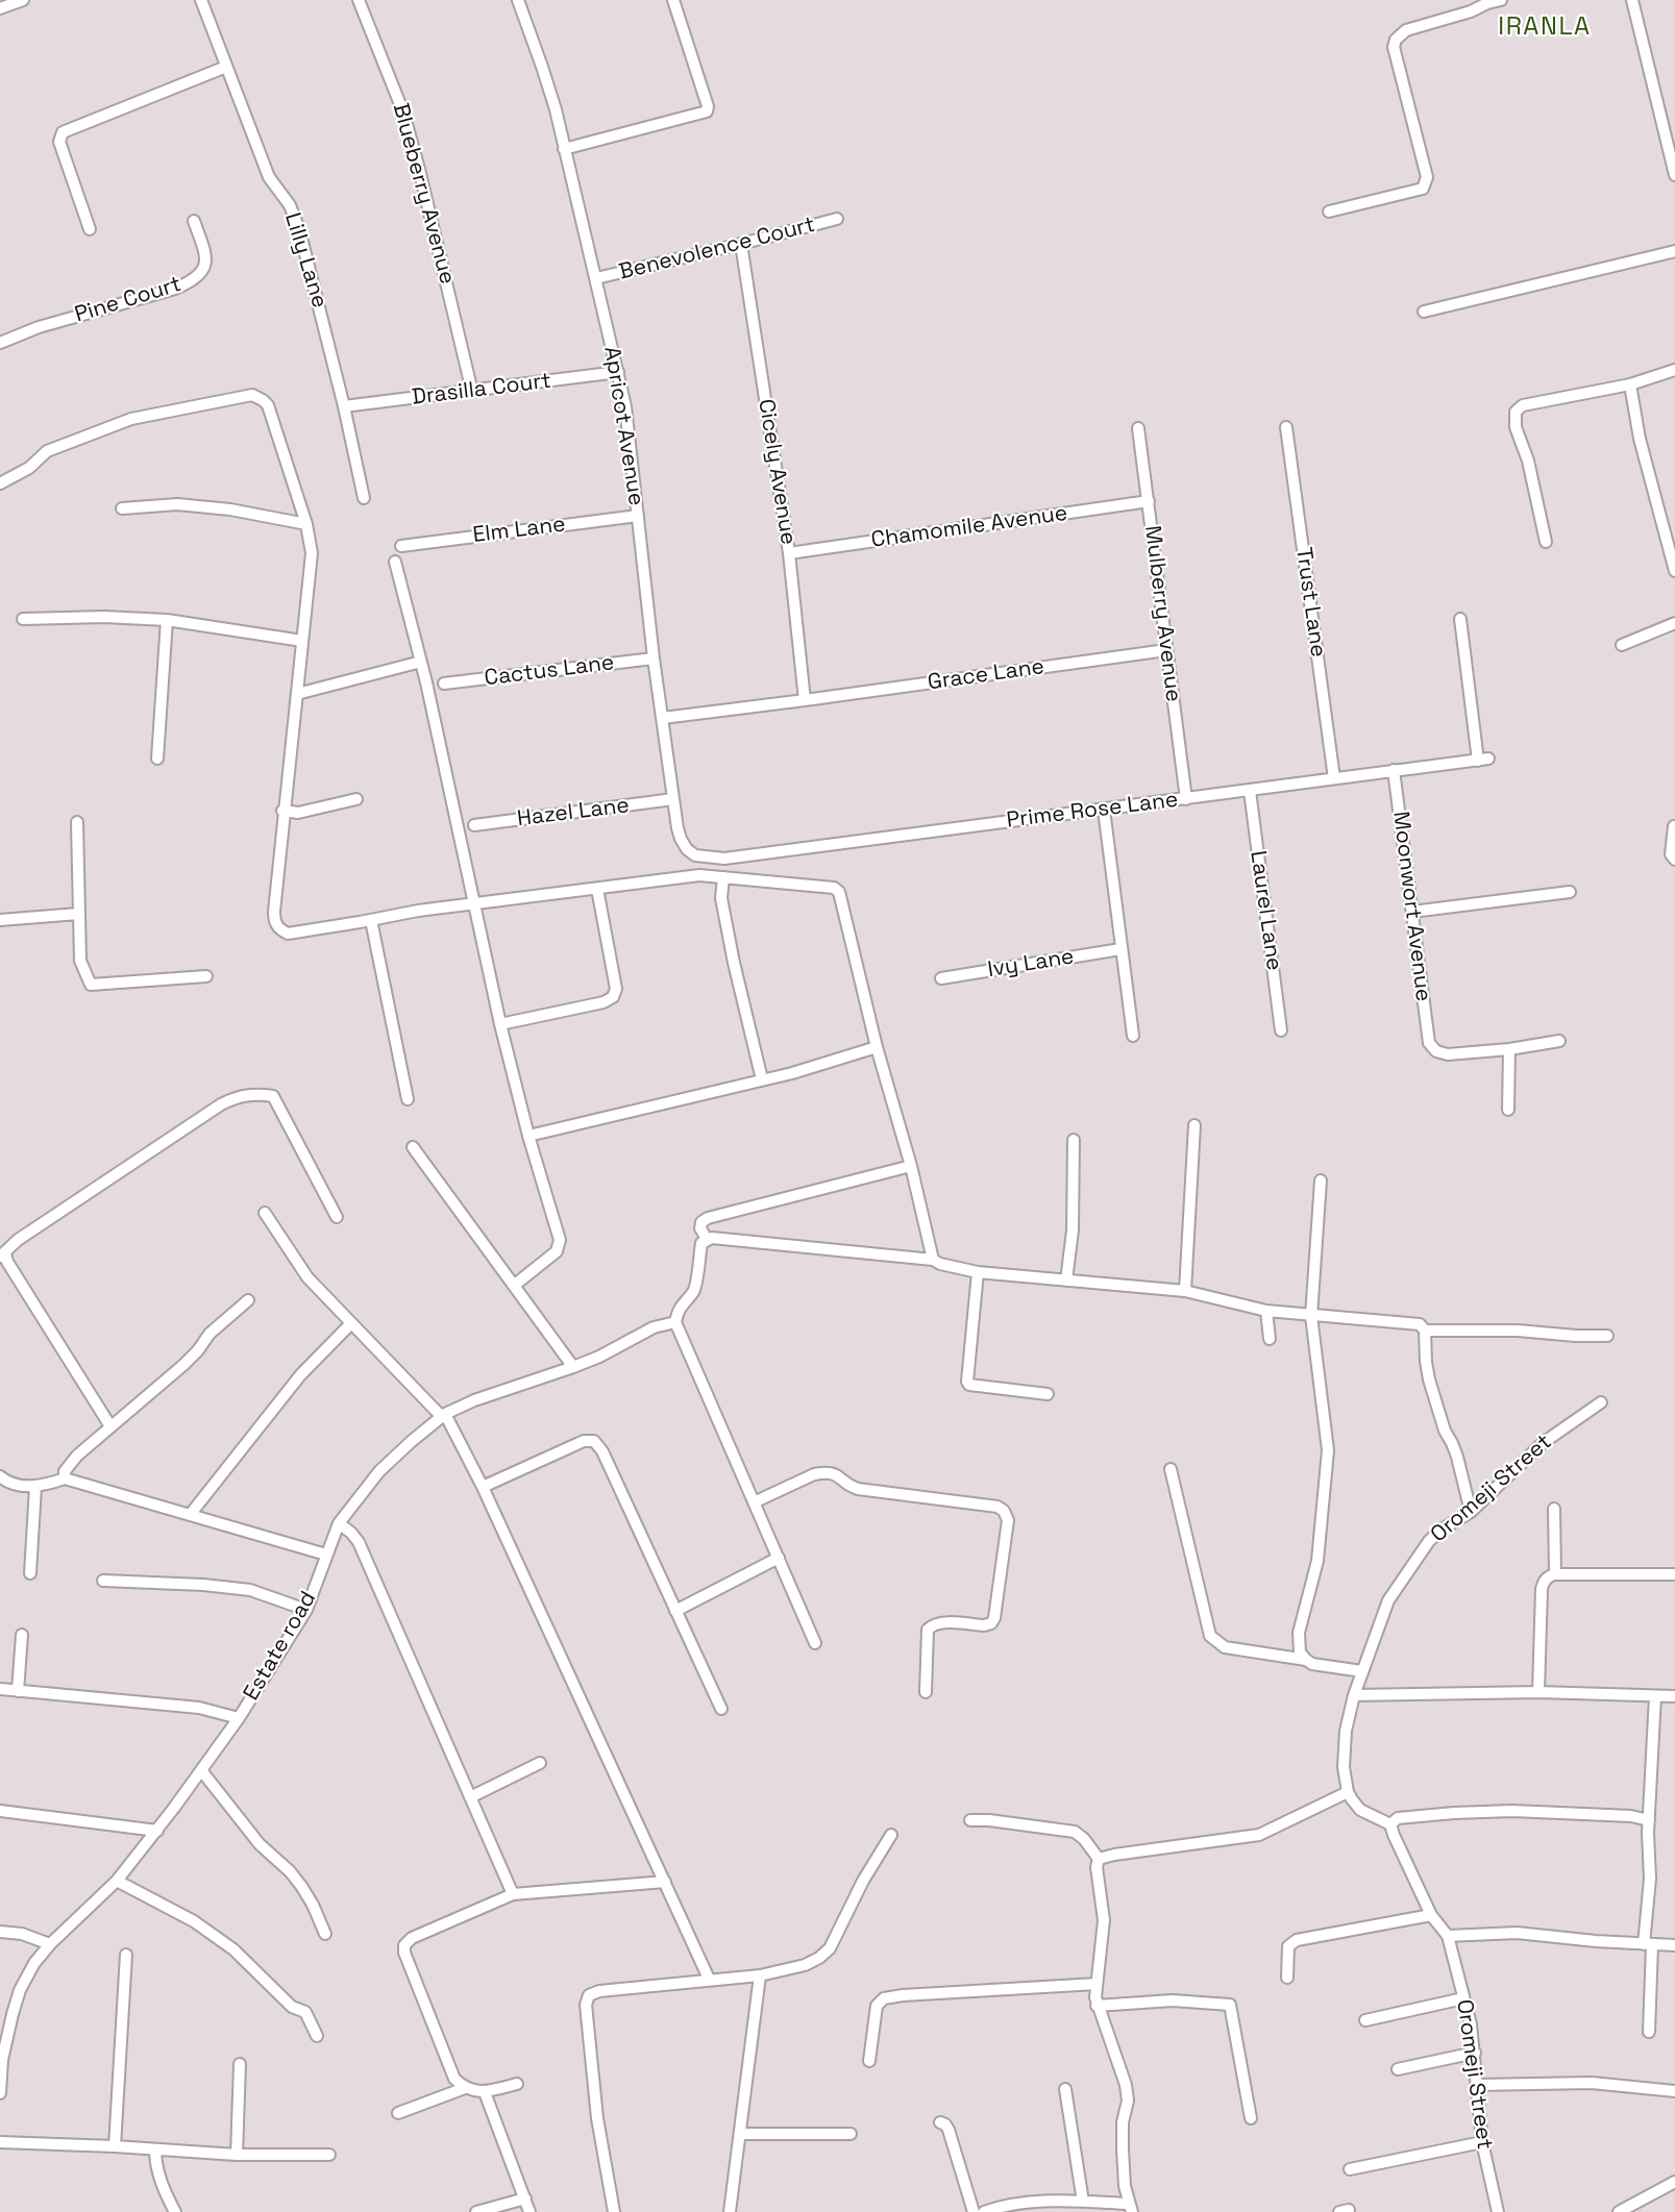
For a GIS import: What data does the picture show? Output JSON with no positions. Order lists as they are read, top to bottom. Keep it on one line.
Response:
{"streets":{"street":["Blueberry Avenue","Benevolence Court","Lilly Lane","Pine Court","Drasilla Court","Apricot Avenue","Cicely Avenue","Chamomile Avenue","Elm Lane","Trust Lane","Mulberry Avenue","Cactus Lane","Grace Lane","Prime Rose Lane","Hazel Lane","Moonwort Avenue","Laurel Lane","Ivy Lane","Oromeji Street","Estate road"]},"crossings":[["Blueberry Avenue","Drasilla Court"],["Benevolence Court","Apricot Avenue"],["Benevolence Court","Cicely Avenue"],["Lilly Lane","Drasilla Court"],["Drasilla Court","Apricot Avenue"],["Apricot Avenue","Elm Lane"],["Apricot Avenue","Cactus Lane"],["Apricot Avenue","Grace Lane"],["Apricot Avenue","Prime Rose Lane"],["Apricot Avenue","Hazel Lane"],["Cicely Avenue","Chamomile Avenue"],["Cicely Avenue","Grace Lane"],["Chamomile Avenue","Mulberry Avenue"],["Trust Lane","Prime Rose Lane"],["Mulberry Avenue","Grace Lane"],["Mulberry Avenue","Prime Rose Lane"],["Prime Rose Lane","Moonwort Avenue"],["Prime Rose Lane","Laurel Lane"]],"districts":["IRANLA"]}
